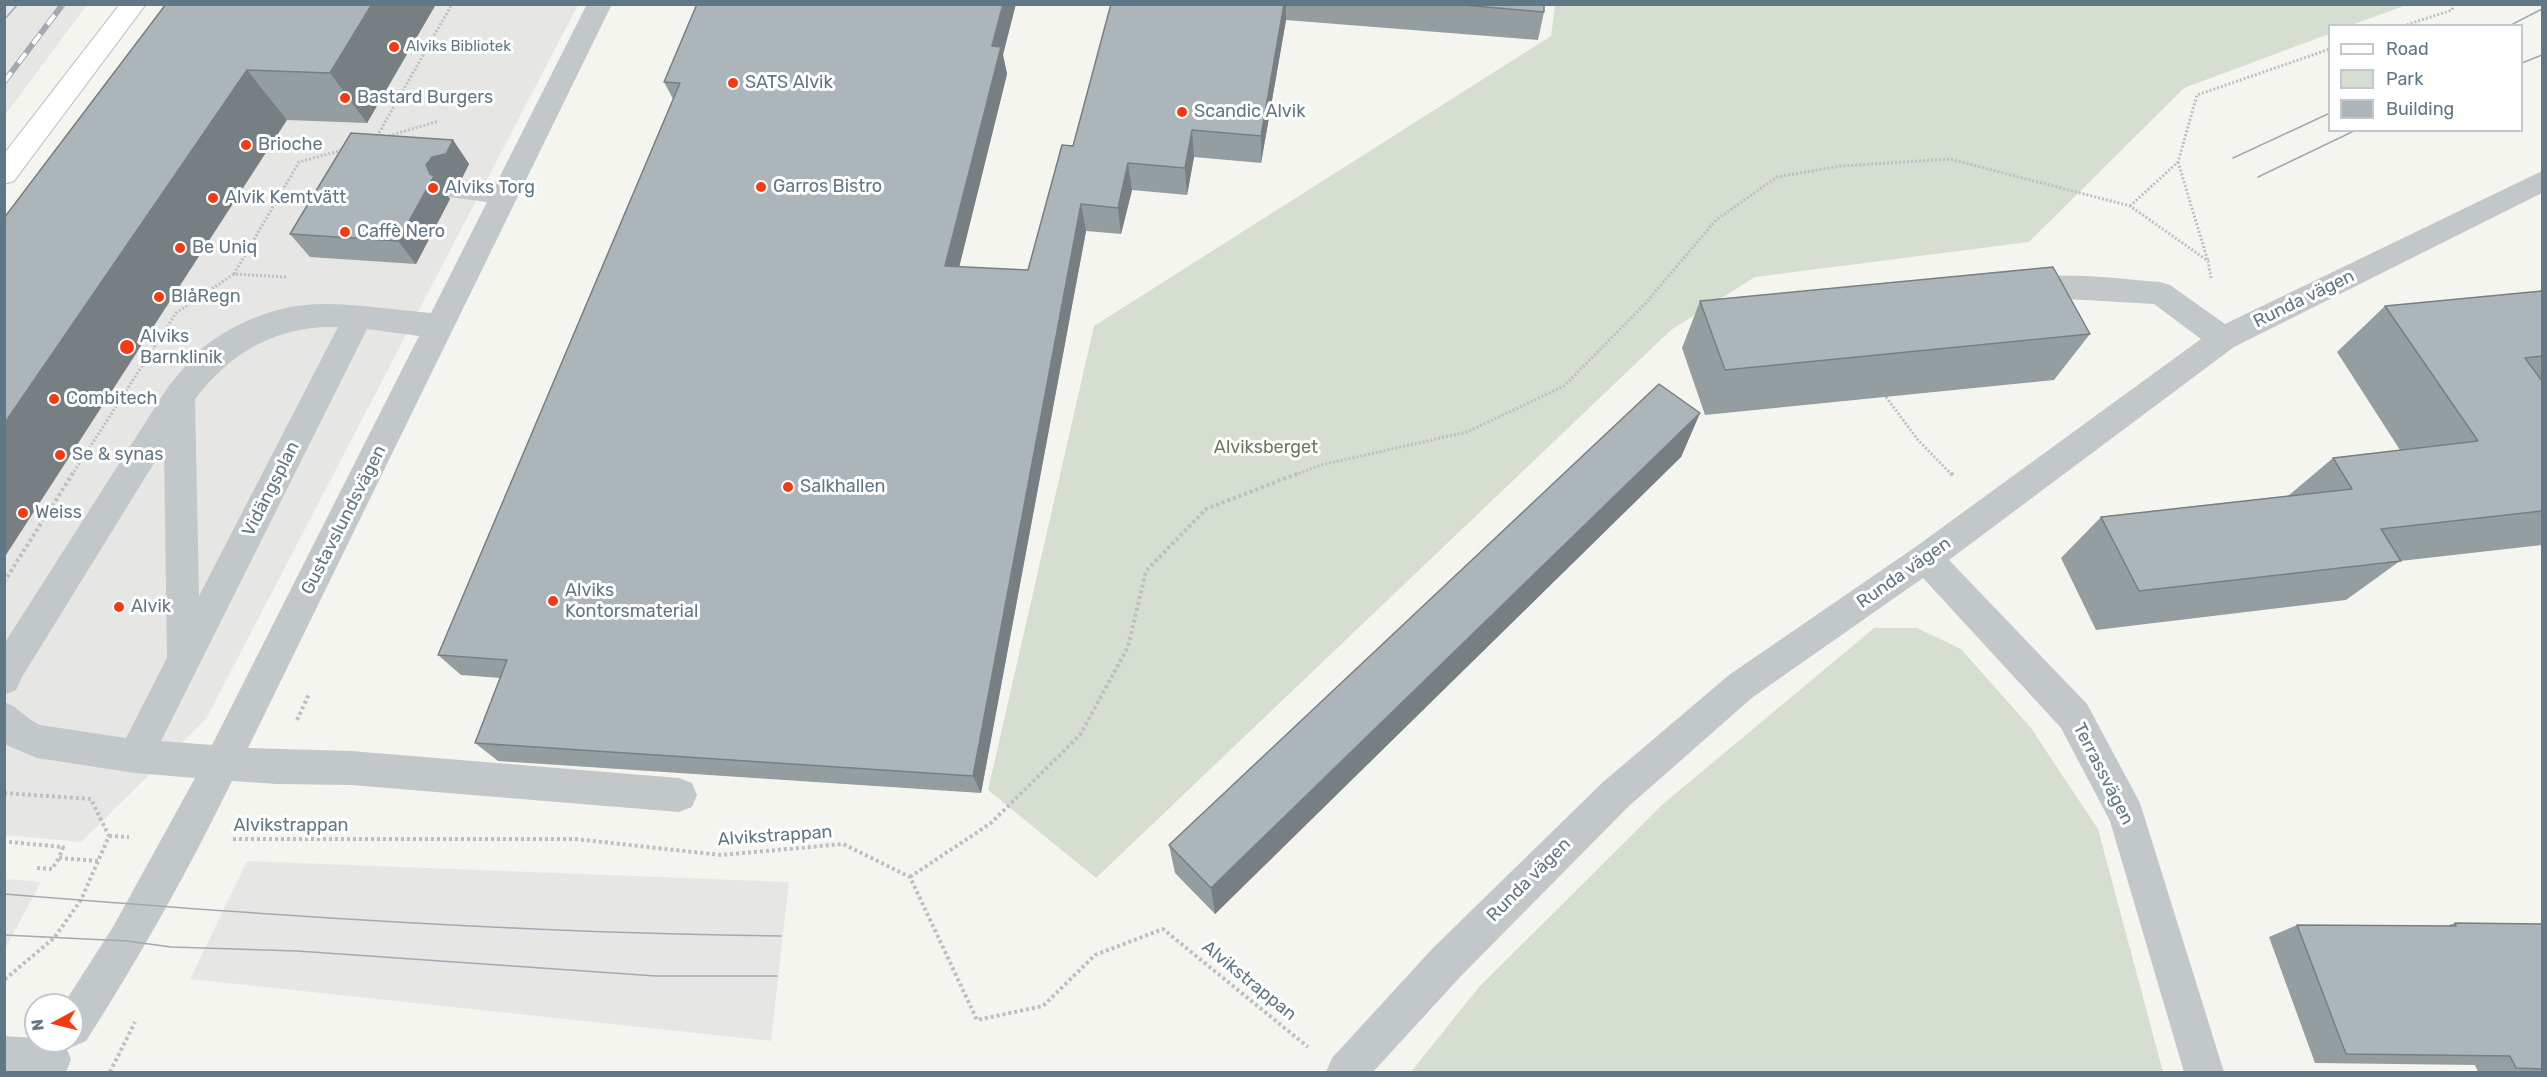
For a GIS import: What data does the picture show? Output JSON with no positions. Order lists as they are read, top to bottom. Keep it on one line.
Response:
{"streets":{"street":["Runda vägen","Vidängsplan","Gustavslundsvägen","Terrassvägen"],"path":["Alvikstrappan"]},"crossings":[["Runda vägen","Terrassvägen"],["Gustavslundsvägen","Alvikstrappan"]],"parks":["Alviksberget"],"places":["Alviks Bibliotek","SATS Alvik","Bastard Burgers","Scandic Alvik","Brioche","Garros Bistro","Alviks Torg","Alvik Kemtvätt","Caffè Nero","Be Uniq","BlåRegn","Alviks Barnklinik","Combitech","Se & synas","Salkhallen","Weiss","Alviks Kontorsmaterial","Alvik"],"legend":["Road","Park","Building"],"north":"left"}
